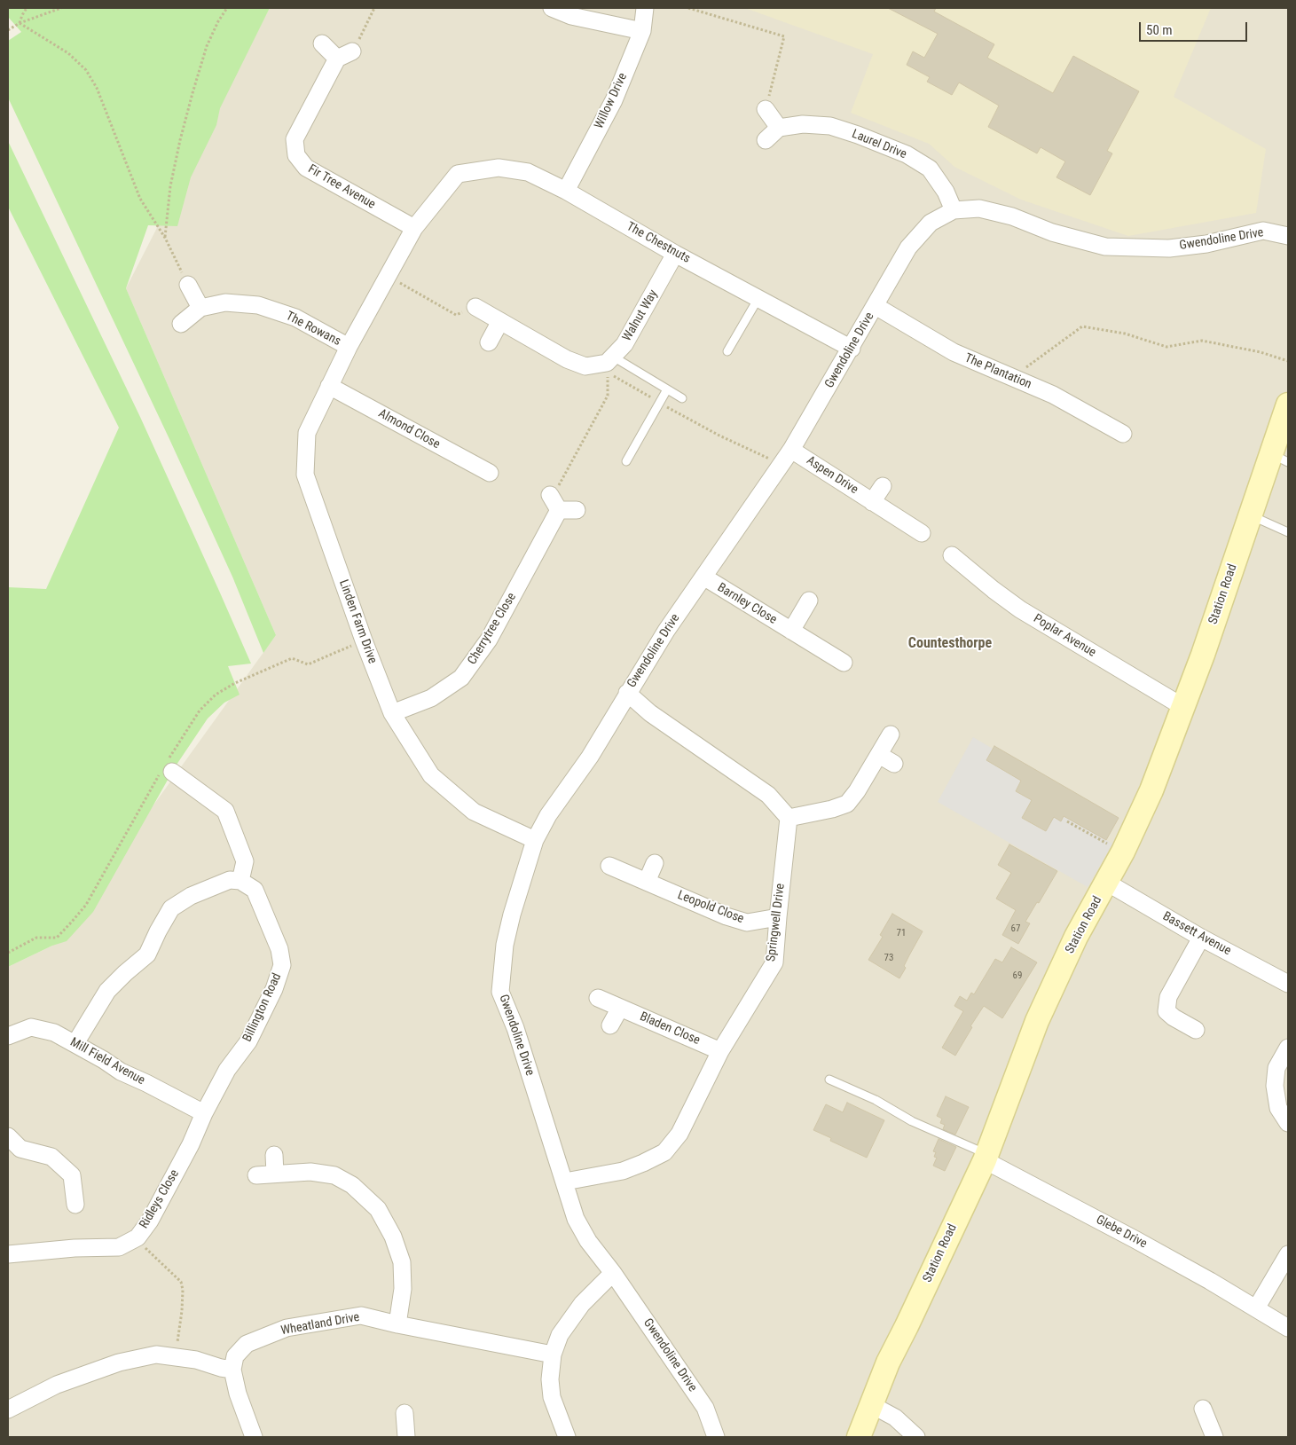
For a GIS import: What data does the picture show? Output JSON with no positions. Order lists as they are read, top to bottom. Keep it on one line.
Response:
{"streets":{"street":["Willow Drive","Laurel Drive","Fir Tree Avenue","Gwendoline Drive","The Chestnuts","Walnut Way","The Rowans","The Plantation","Almond Close","Aspen Drive","Station Road","Barnley Close","Linden Farm Drive","Cherrytree Close","Poplar Avenue","Leopold Close","Springwell Drive","Bassett Avenue","Billington Road","Bladen Close","Mill Field Avenue","Ridleys Close","Glebe Drive","Wheatland Drive"]},"crossings":[["Willow Drive","The Chestnuts"],["Laurel Drive","Gwendoline Drive"],["Fir Tree Avenue","Linden Farm Drive"],["Gwendoline Drive","The Chestnuts"],["Gwendoline Drive","The Plantation"],["Gwendoline Drive","Aspen Drive"],["Gwendoline Drive","Barnley Close"],["Gwendoline Drive","Linden Farm Drive"],["Gwendoline Drive","Springwell Drive"],["The Chestnuts","Walnut Way"],["The Chestnuts","Linden Farm Drive"],["The Rowans","Linden Farm Drive"],["Almond Close","Linden Farm Drive"],["Station Road","Poplar Avenue"],["Station Road","Bassett Avenue"],["Station Road","Glebe Drive"],["Linden Farm Drive","Cherrytree Close"],["Leopold Close","Springwell Drive"],["Springwell Drive","Bladen Close"],["Billington Road","Mill Field Avenue"],["Billington Road","Ridleys Close"],["Mill Field Avenue","Ridleys Close"]],"districts":["Countesthorpe"],"house_numbers":["67","71","73","69"],"scale_bar":"50 m"}
